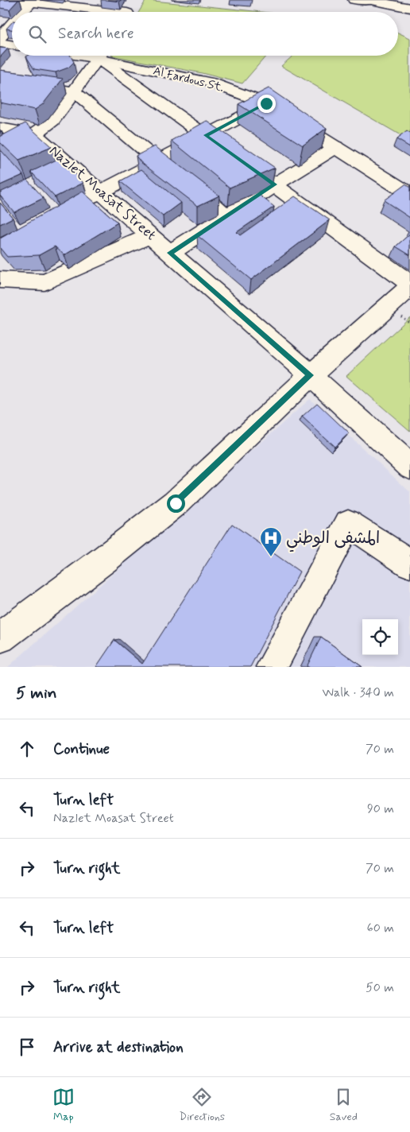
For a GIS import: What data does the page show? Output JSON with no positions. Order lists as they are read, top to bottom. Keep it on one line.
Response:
{"streets":{"street":["Al Fardous St.","Nazlet Moasat Street"]},"places":{"hospital":["المشفى الوطني"]},"page":{"search":"Search here","heading":["5 min","Walk · 340 m"],"list":[["Continue","70 m"],["Turn left","Nazlet Moasat Street","90 m"],["Turn right","70 m"],["Turn left","60 m"],["Turn right","50 m"],"Arrive at destination"],"nav":["Map","Directions","Saved"]}}
